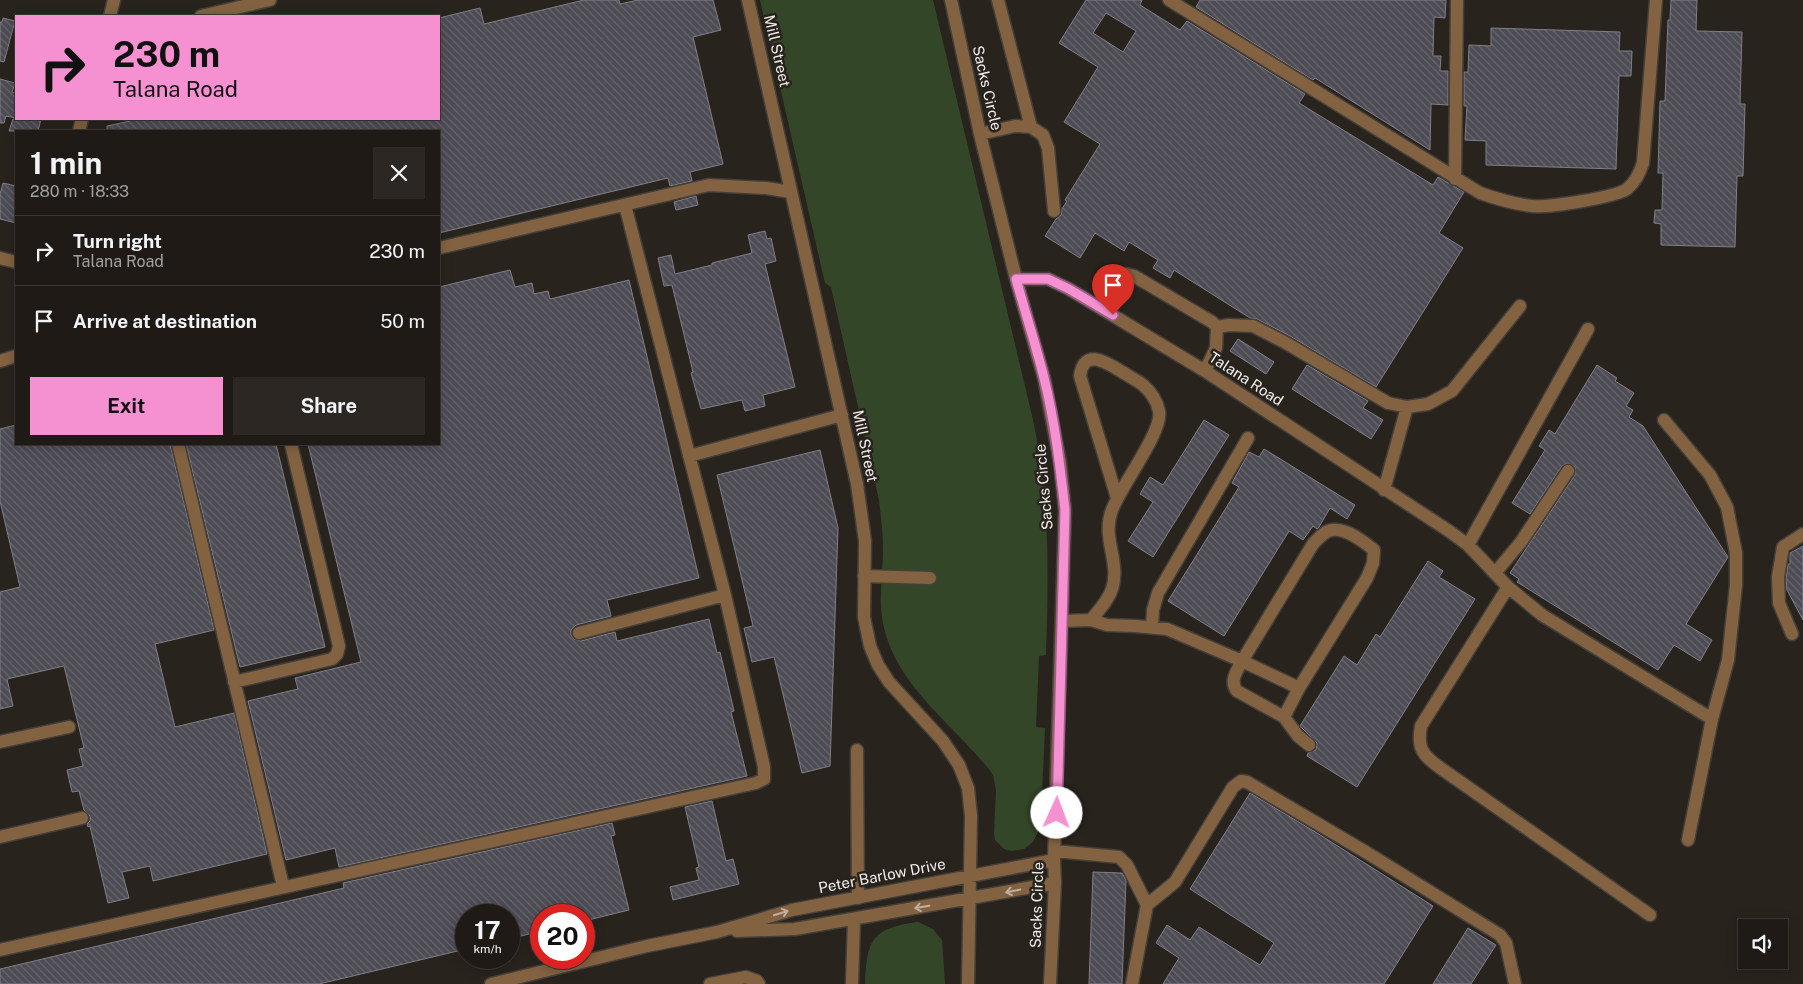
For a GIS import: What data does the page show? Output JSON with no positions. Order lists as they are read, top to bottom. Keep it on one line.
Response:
{"streets":{"street":["Mill Street","Sacks Circle","Talana Road","Peter Barlow Drive"]},"crossings":[["Mill Street","Peter Barlow Drive"],["Sacks Circle","Talana Road"],["Sacks Circle","Peter Barlow Drive"]],"page":{"turn":["230 m","Talana Road"],"heading":["1 min","280 m · 18:33"],"list":[{"name":"Turn right","note":"Talana Road","value":"230 m"},{"name":"Arrive at destination","value":"50 m"}],"buttons":["Exit","Share"],"speed":"17 km/h","limit":"20"}}
